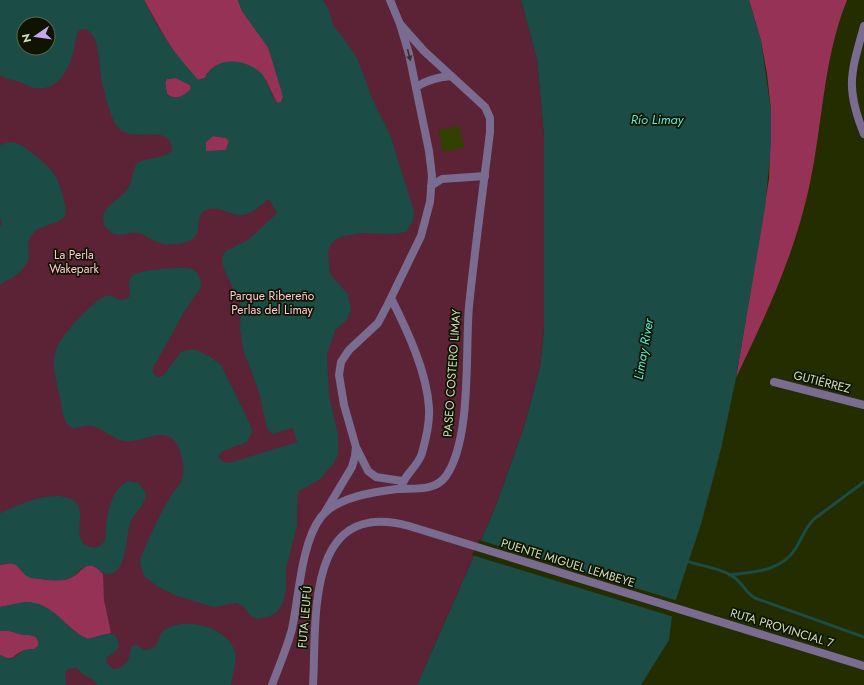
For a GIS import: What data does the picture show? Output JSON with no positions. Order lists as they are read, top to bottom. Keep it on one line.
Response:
{"streets":{"street":["PASEO COSTERO LIMAY","GUTIÉRREZ","PUENTE MIGUEL LEMBEYE","FUTA LEUFÚ","RUTA PROVINCIAL 7"]},"crossings":[["PUENTE MIGUEL LEMBEYE","FUTA LEUFÚ"],["PUENTE MIGUEL LEMBEYE","RUTA PROVINCIAL 7"]],"water":["Río Limay","Limay River"],"parks":["La Perla Wakepark","Parque Ribereño Perlas del Limay"],"north":"left"}
